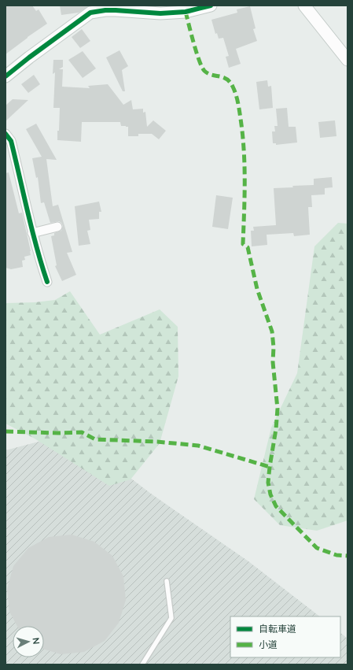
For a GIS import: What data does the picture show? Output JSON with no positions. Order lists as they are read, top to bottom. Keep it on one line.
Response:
{"legend":["自転車道","小道"],"north":"right"}
